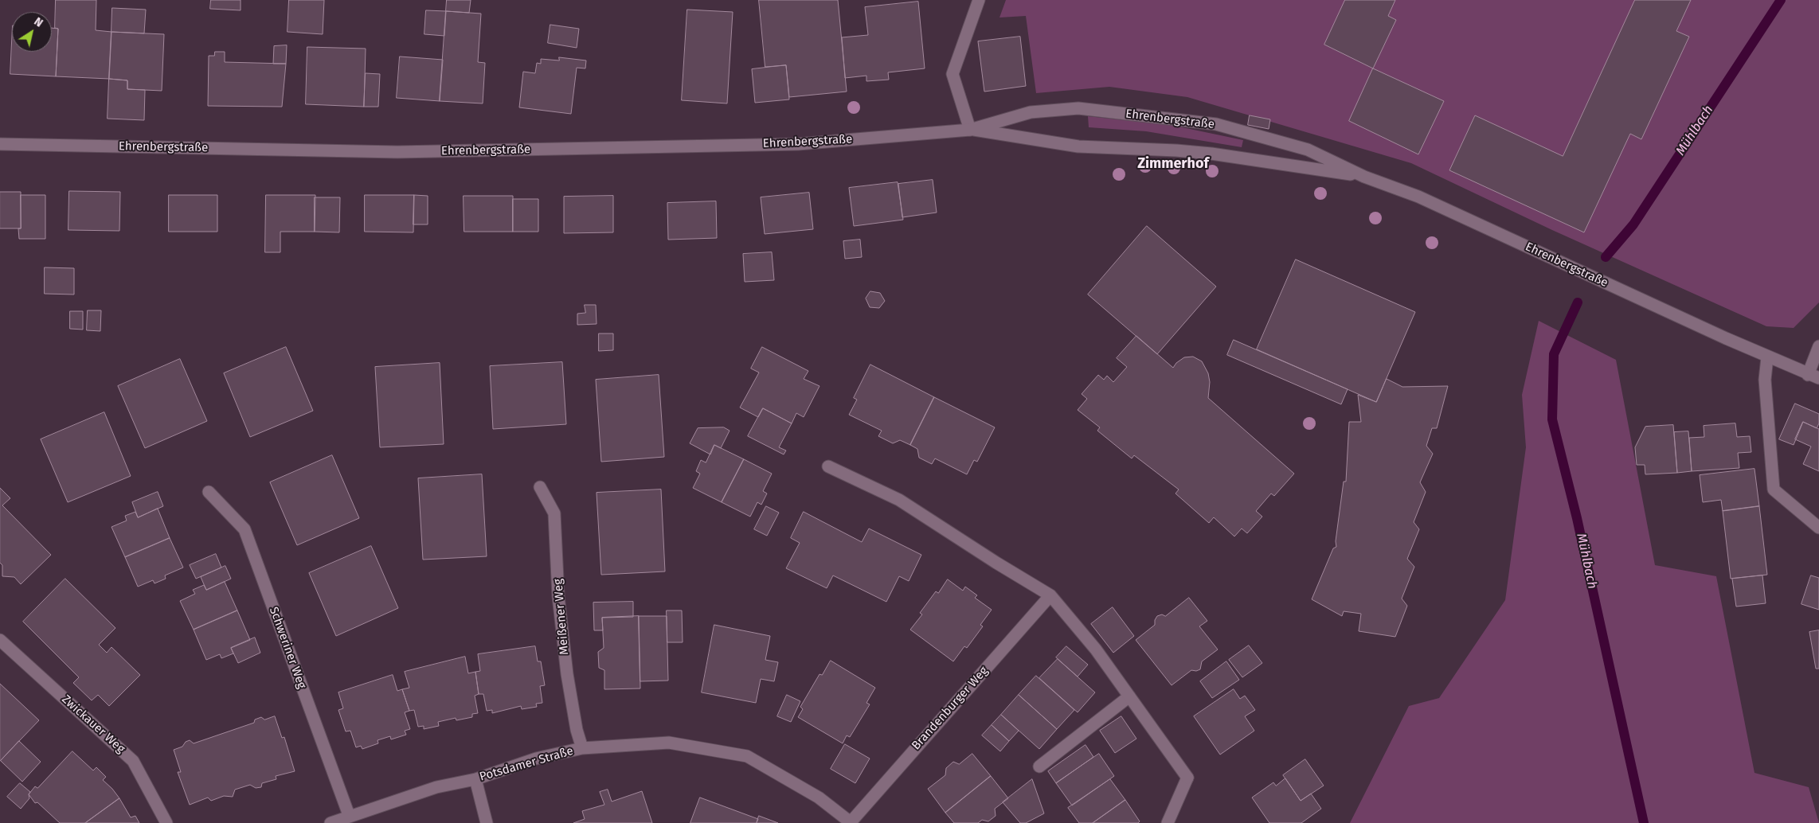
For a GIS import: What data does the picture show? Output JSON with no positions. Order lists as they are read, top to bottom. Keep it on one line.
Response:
{"streets":{"street":["Ehrenbergstraße","Meißener Weg","Schweriner Weg","Brandenburger Weg","Zwickauer Weg","Potsdamer Straße"]},"crossings":[["Meißener Weg","Potsdamer Straße"],["Schweriner Weg","Potsdamer Straße"],["Brandenburger Weg","Potsdamer Straße"]],"districts":["Zimmerhof"],"water":["Mühlbach"],"north":"top right"}
